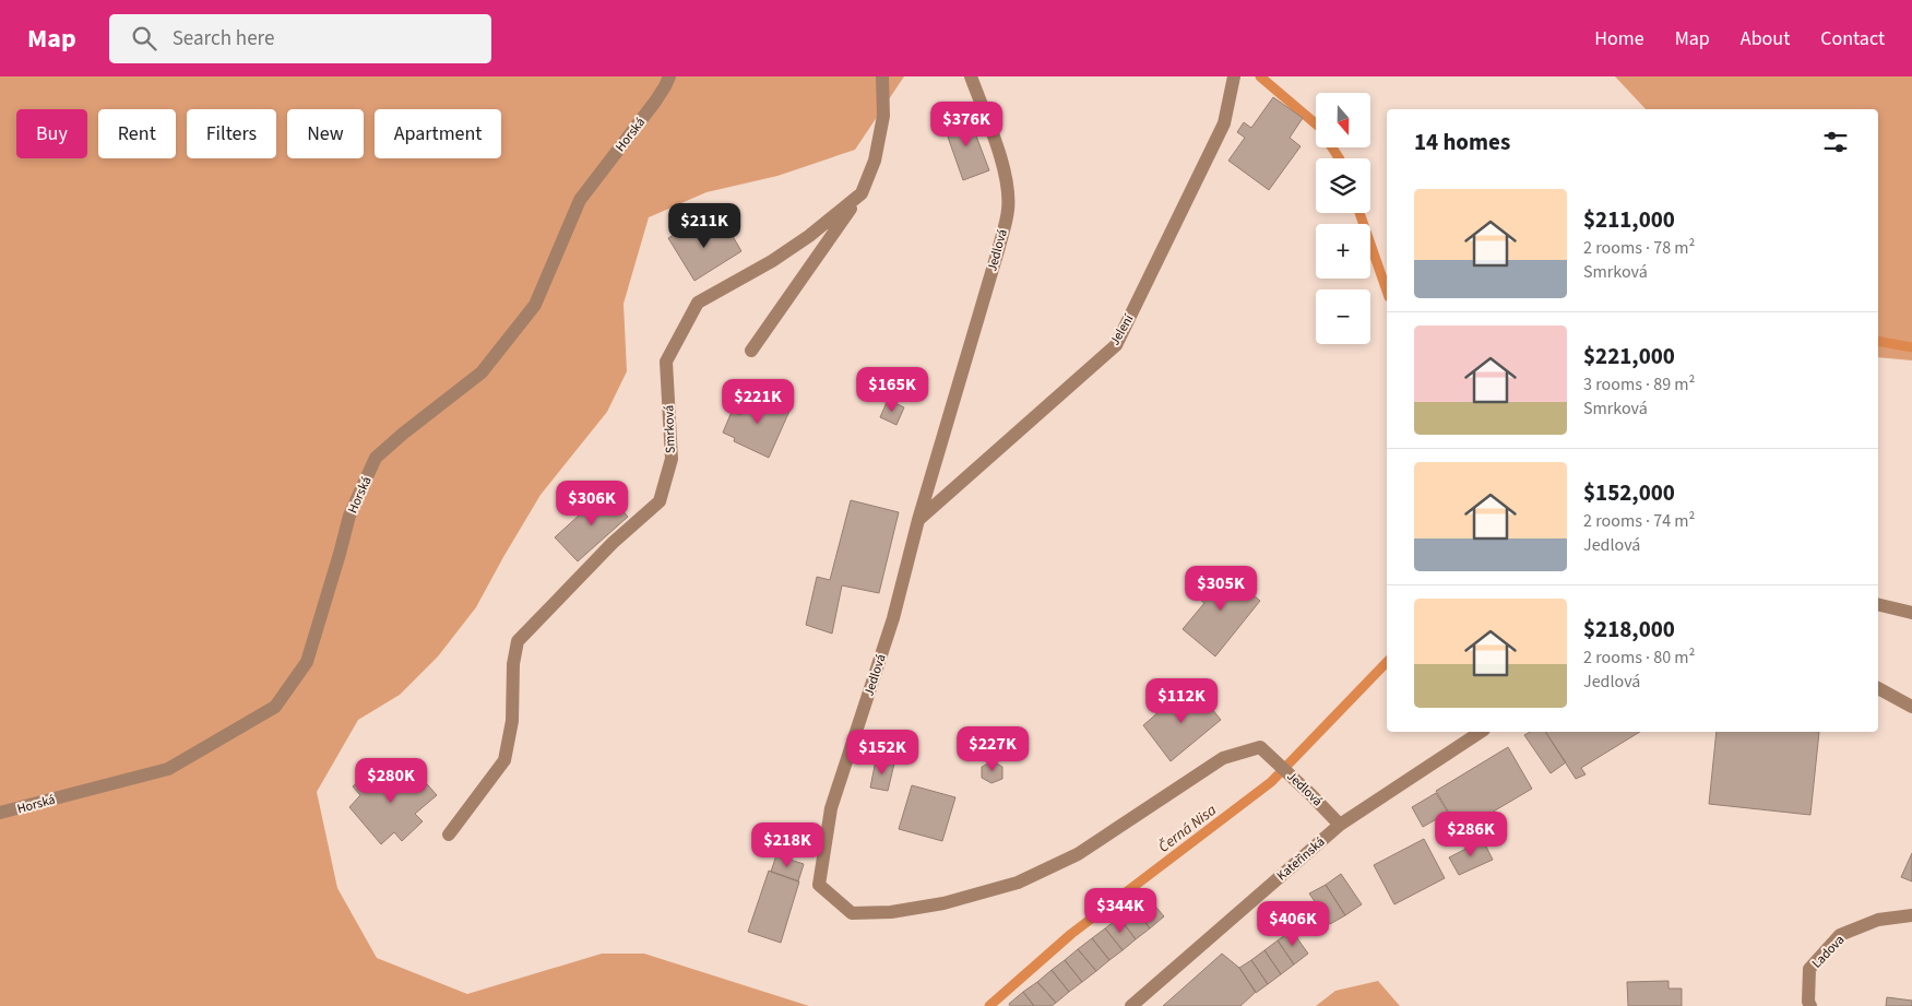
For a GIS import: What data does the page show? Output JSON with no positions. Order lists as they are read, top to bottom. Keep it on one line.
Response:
{"streets":{"street":["Horská","Jedlová","Jelení","Smrková","Kateřinská","Ladova"]},"crossings":[["Jedlová","Jelení"],["Jedlová","Kateřinská"]],"water":["Černá Nisa"],"north":"bottom","page":{"header":"Map","search":"Search here","nav":["Home","Map","About","Contact"],"map_buttons":["+","−"],"price":["$376K","$211K","$165K","$221K","$306K","$305K","$112K","$227K","$152K","$280K","$286K","$218K","$344K","$406K"],"chip":["Buy","Rent","Filters","New","Apartment"],"heading":"14 homes","list":[{"name":"$211,000","note":"2 rooms · 78 m² · Smrková"},{"name":"$221,000","note":"3 rooms · 89 m² · Smrková"},{"name":"$152,000","note":"2 rooms · 74 m² · Jedlová"},{"name":"$218,000","note":"2 rooms · 80 m² · Jedlová"}]}}
